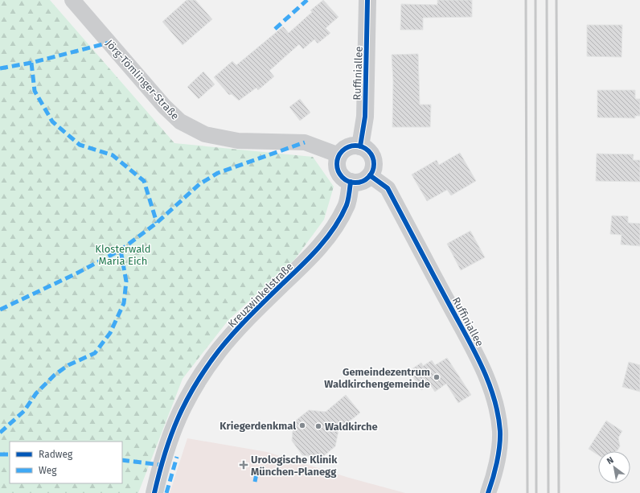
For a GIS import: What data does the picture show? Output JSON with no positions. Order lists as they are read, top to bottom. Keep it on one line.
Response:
{"streets":{"street":["Ruffiniallee","Jörg-Tömlinger-Straße","Kreuzwinkelstraße"]},"crossings":[["Ruffiniallee","Jörg-Tömlinger-Straße"],["Ruffiniallee","Kreuzwinkelstraße"],["Jörg-Tömlinger-Straße","Kreuzwinkelstraße"]],"parks":["Klosterwald Maria Eich"],"places":{"other":["Gemeindezentrum Waldkirchengemeinde","Kriegerdenkmal","Waldkirche"],"health":["Urologische Klinik München-Planegg"]},"legend":["Radweg","Weg"],"north":"top left"}
